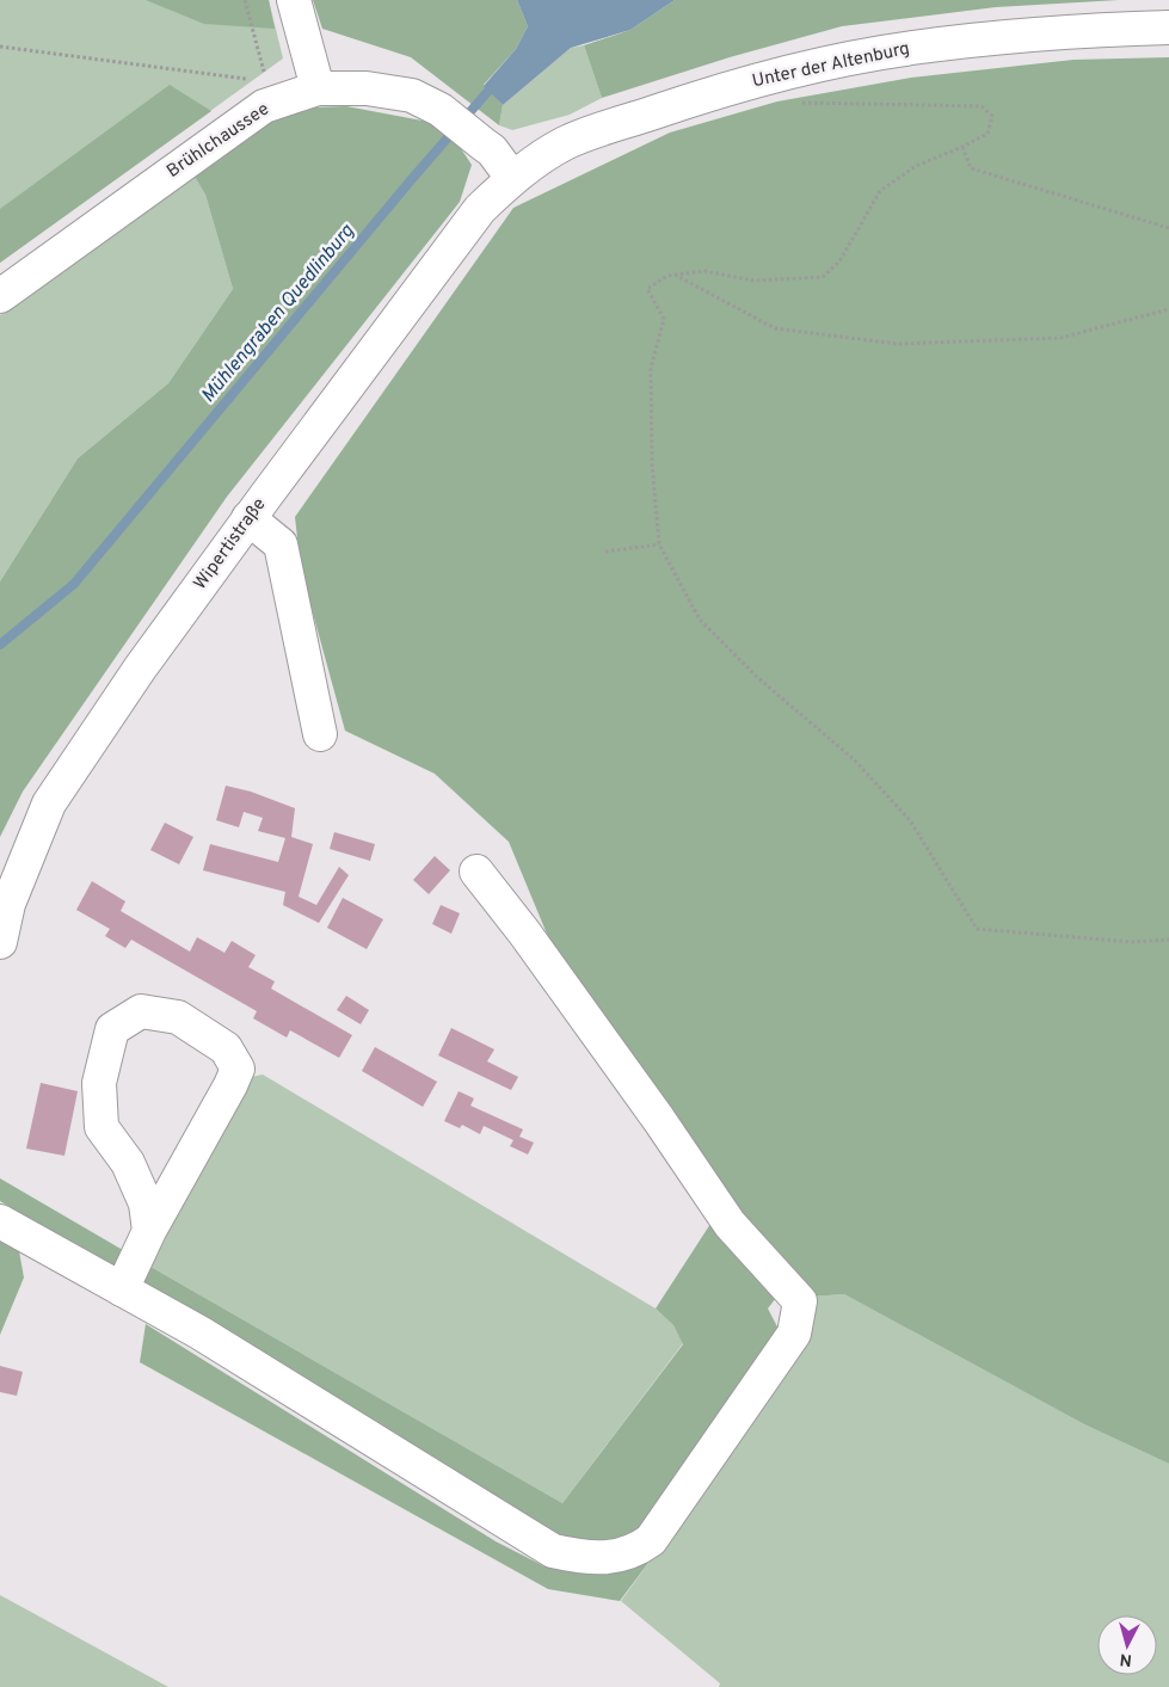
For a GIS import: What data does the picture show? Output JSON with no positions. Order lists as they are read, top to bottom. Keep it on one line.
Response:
{"streets":{"street":["Unter der Altenburg","Brühlchaussee","Wipertistraße"]},"crossings":[["Unter der Altenburg","Brühlchaussee"],["Unter der Altenburg","Wipertistraße"],["Brühlchaussee","Wipertistraße"]],"water":["Mühlengraben Quedlinburg"],"north":"bottom"}
